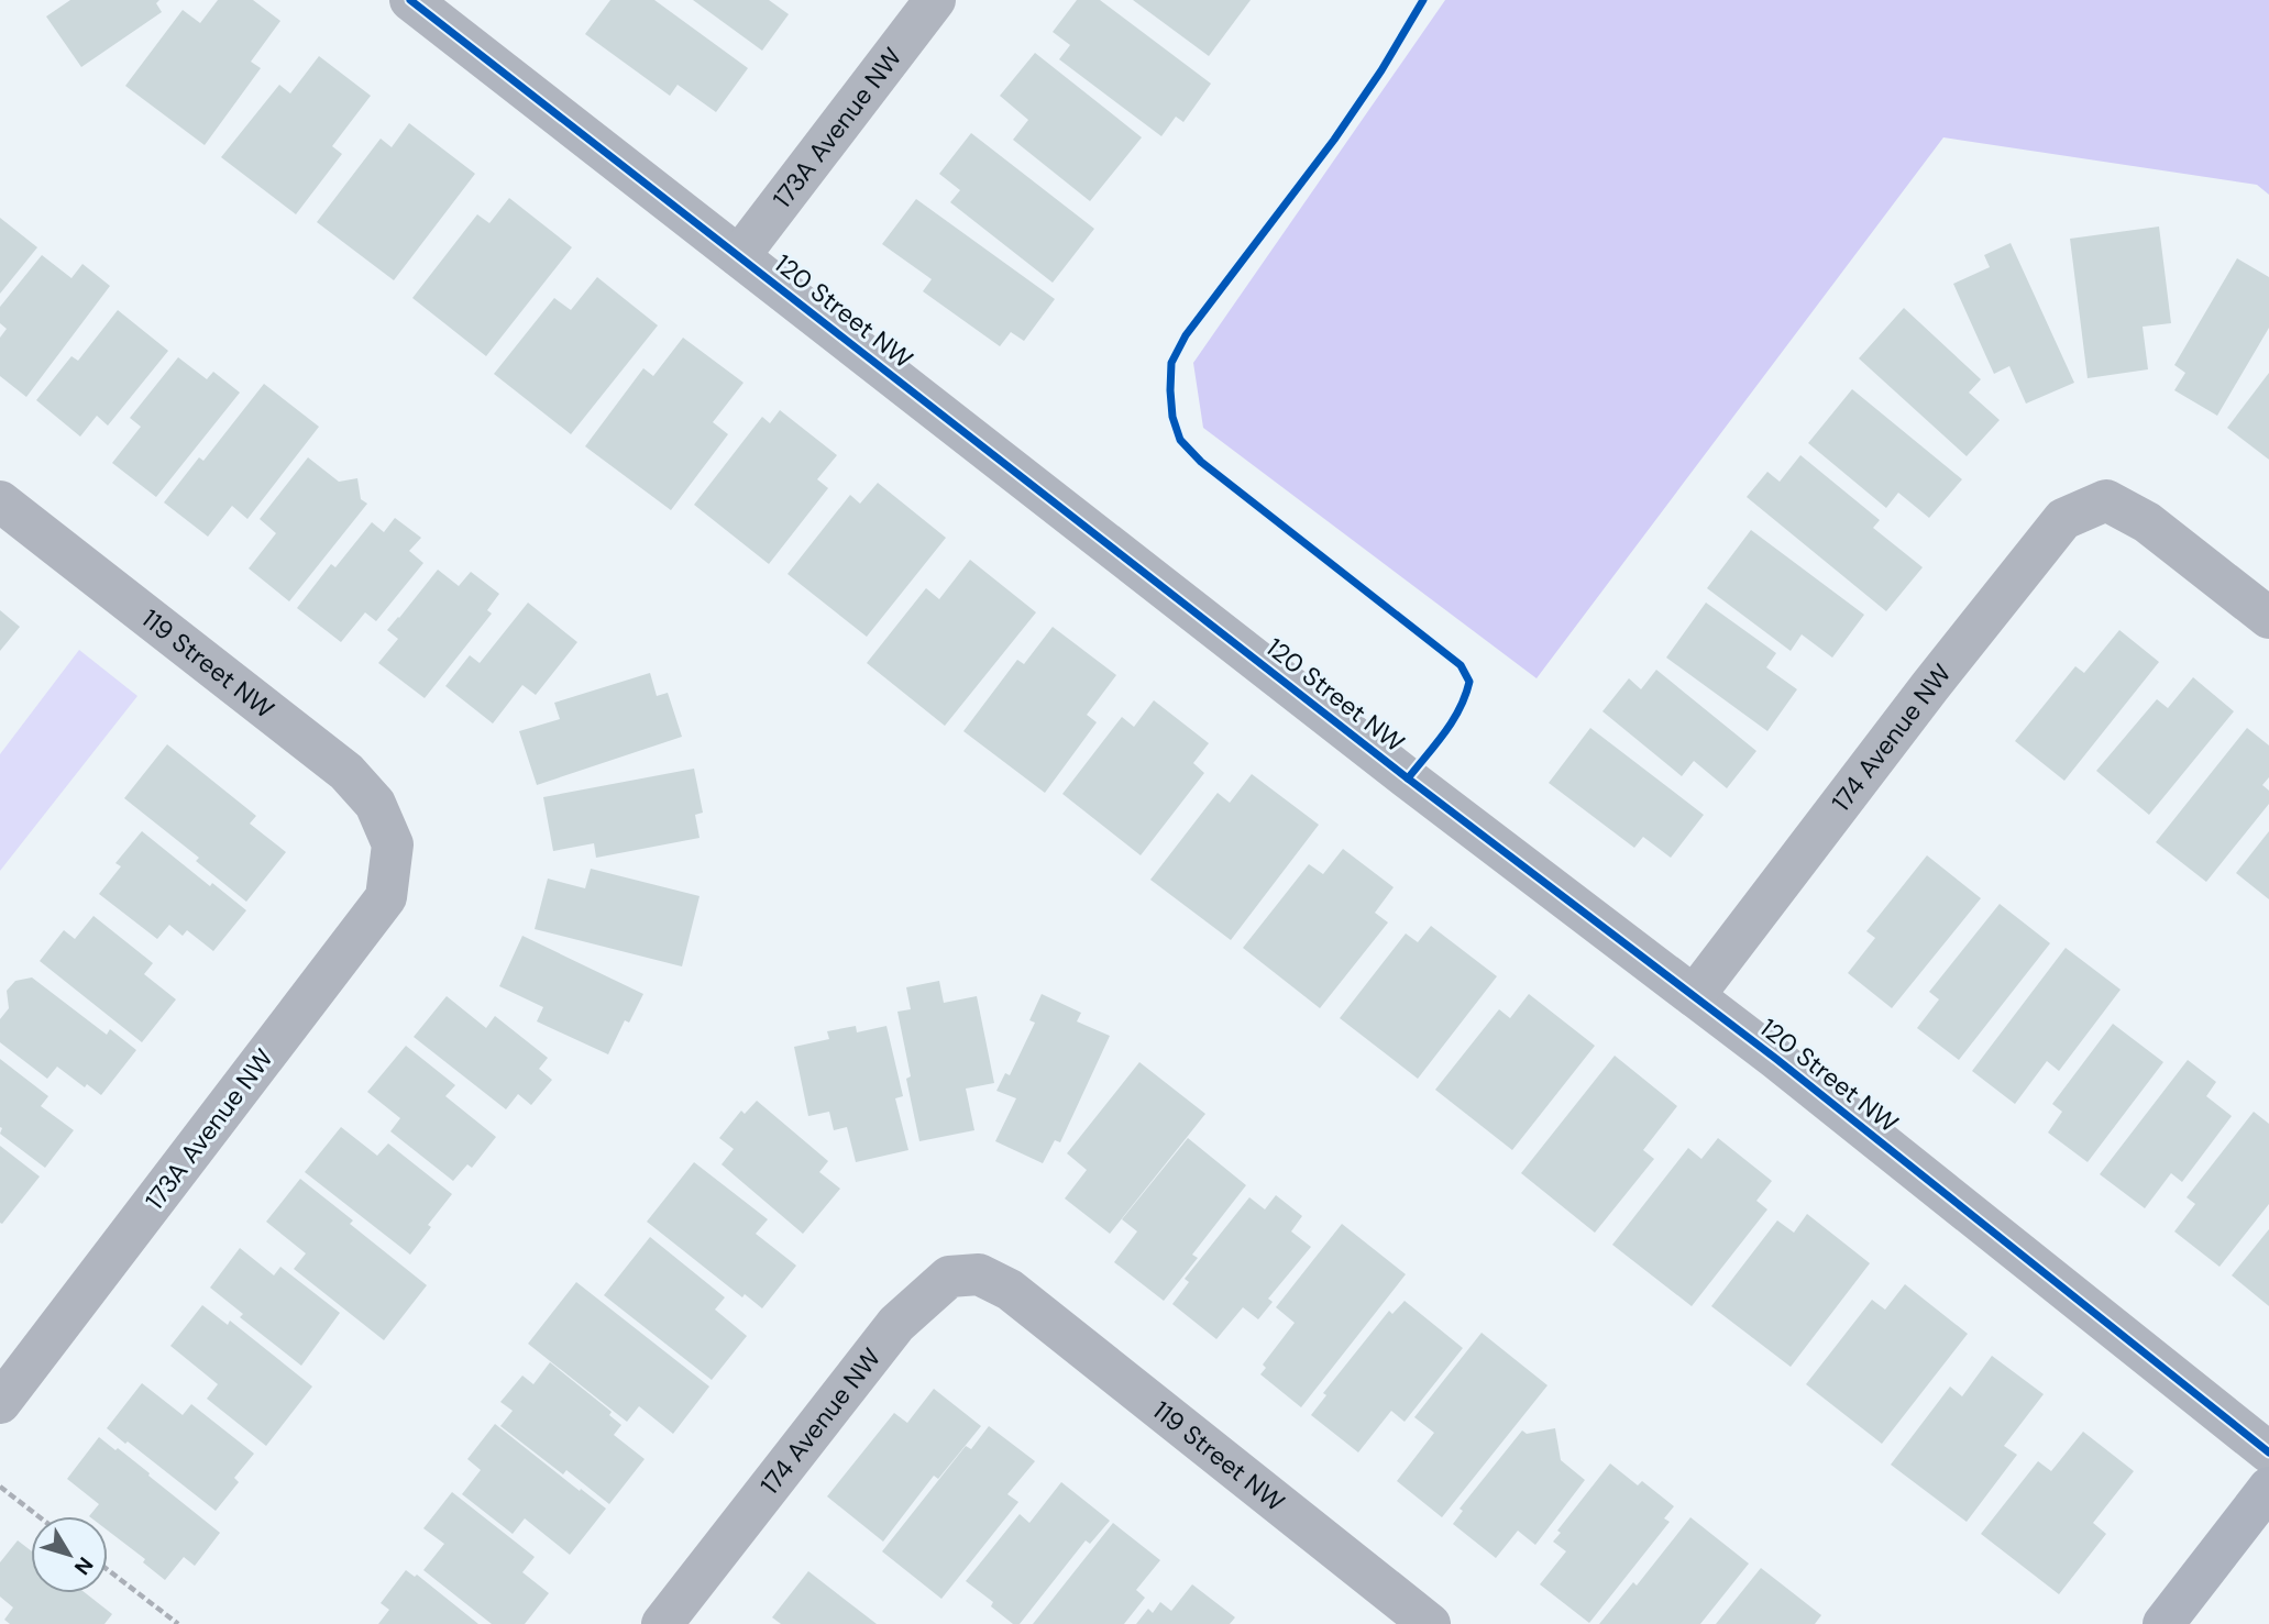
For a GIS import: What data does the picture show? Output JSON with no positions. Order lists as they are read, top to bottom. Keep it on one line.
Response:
{"streets":{"street":["173A Avenue NW","120 Street NW","119 Street NW","174 Avenue NW"]},"crossings":[["173A Avenue NW","120 Street NW"],["173A Avenue NW","119 Street NW"],["120 Street NW","174 Avenue NW"],["119 Street NW","174 Avenue NW"]],"north":"bottom right"}
